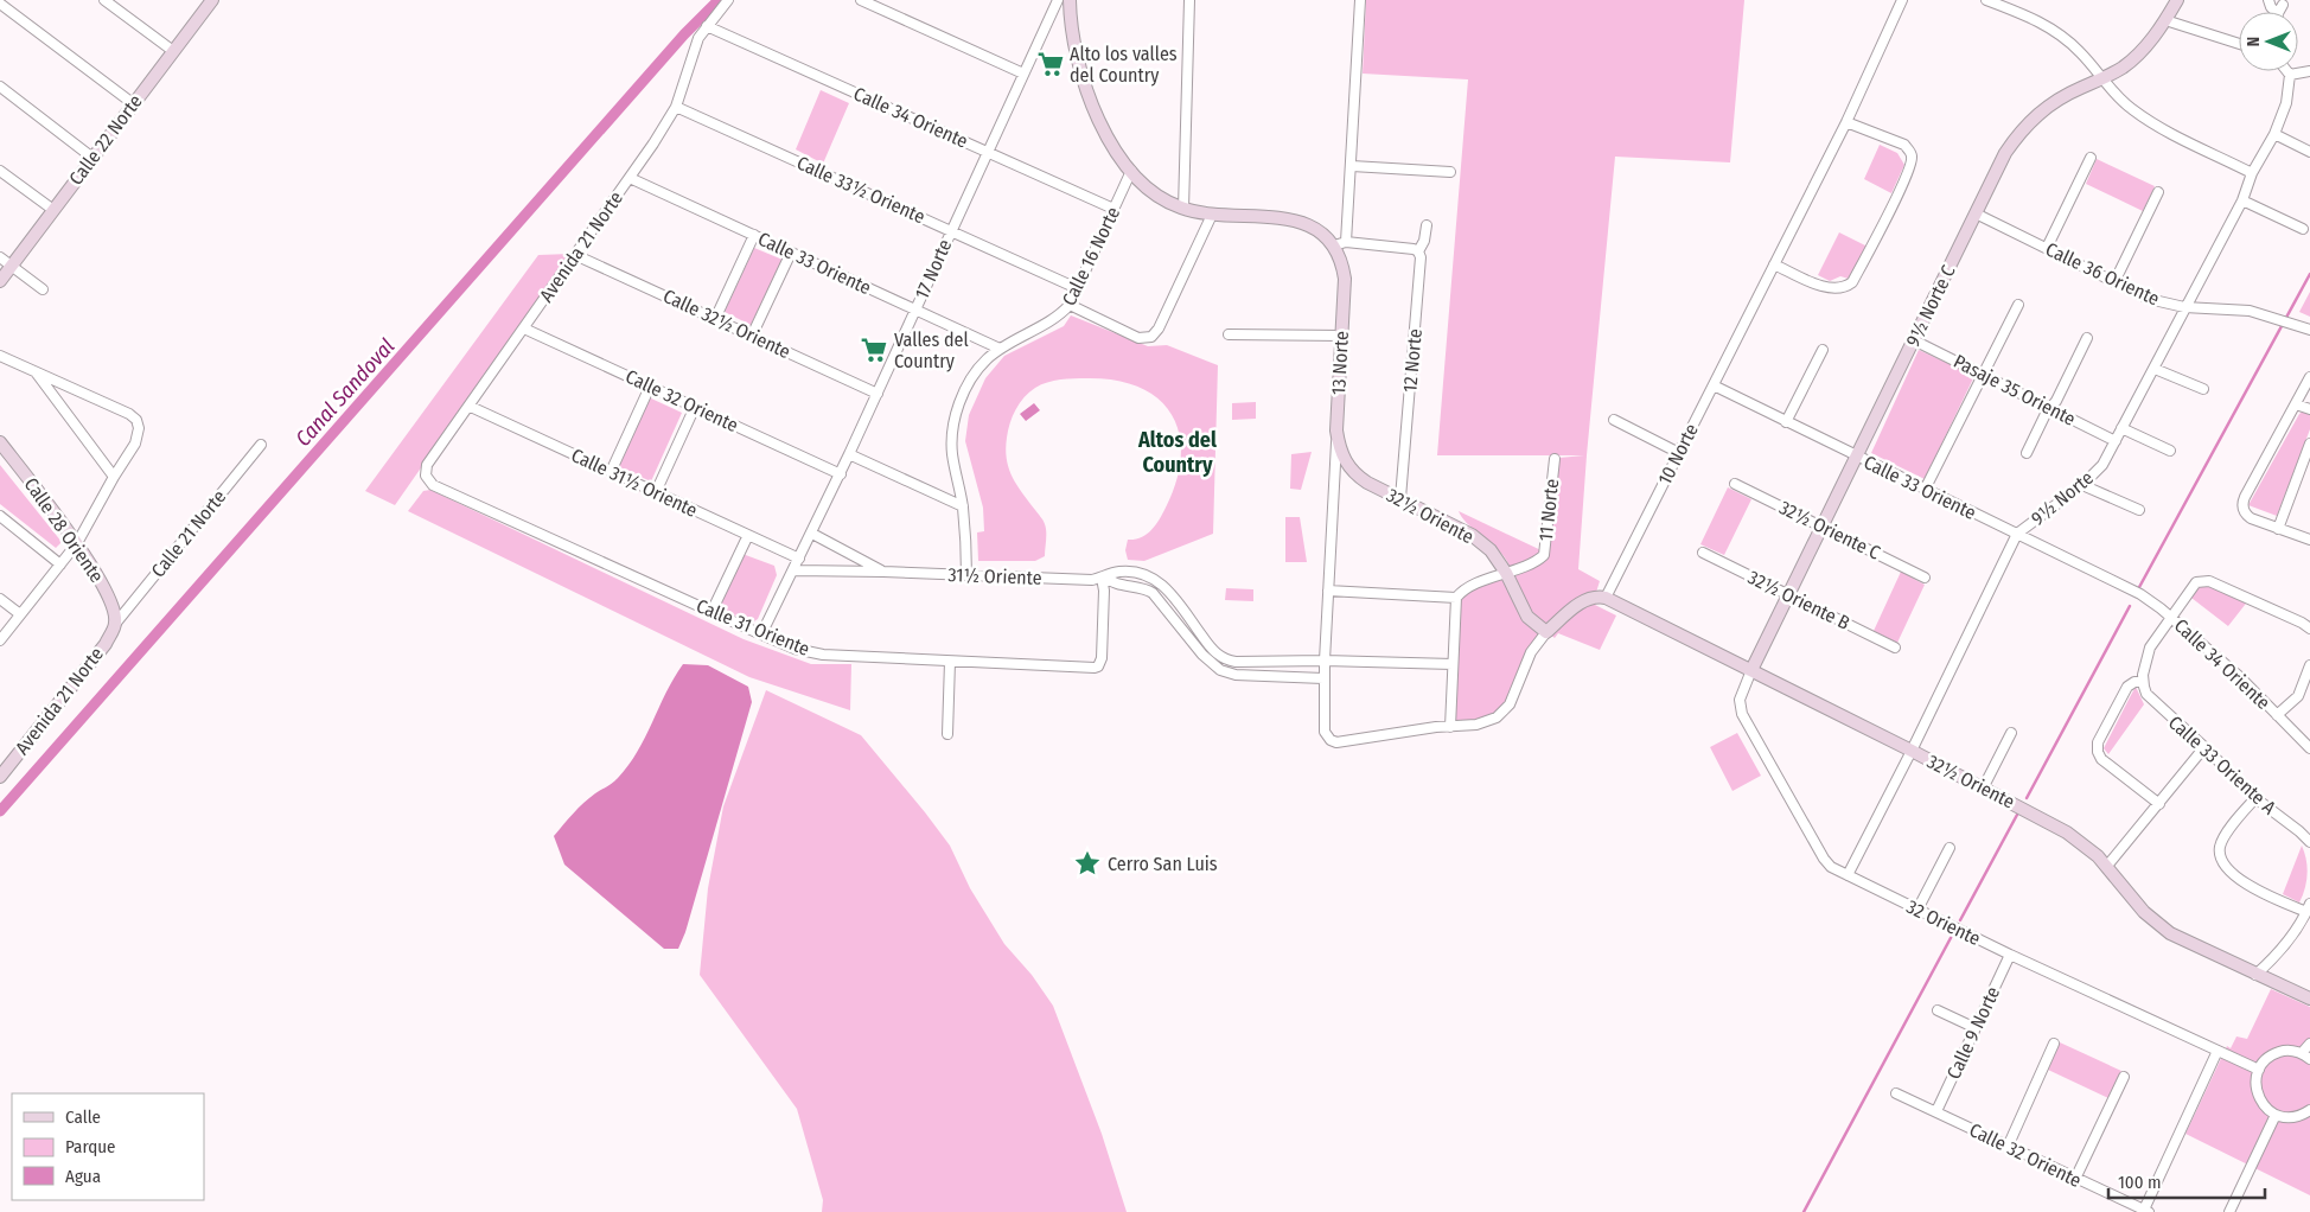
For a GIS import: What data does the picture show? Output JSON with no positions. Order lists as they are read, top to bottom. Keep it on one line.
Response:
{"streets":{"street":["Calle 34 Oriente","Calle 22 Norte","Calle 33½ Oriente","Avenida 21 Norte","Calle 16 Norte","Calle 33 Oriente","17 Norte","Calle 36 Oriente","9½ Norte C","Calle 32½ Oriente","12 Norte","13 Norte","Pasaje 35 Oriente","Calle 32 Oriente","10 Norte","Calle 31½ Oriente","9½ Norte","11 Norte","32½ Oriente","Calle 28 Oriente","32½ Oriente C","Calle 21 Norte","31½ Oriente","32½ Oriente B","Calle 31 Oriente","Calle 33 Oriente A","32 Oriente","Calle 9 Norte"]},"crossings":[["Calle 34 Oriente","Avenida 21 Norte"],["Calle 34 Oriente","Calle 16 Norte"],["Calle 34 Oriente","Calle 33 Oriente"],["Calle 34 Oriente","17 Norte"],["Calle 33½ Oriente","Avenida 21 Norte"],["Calle 33½ Oriente","Calle 16 Norte"],["Calle 33½ Oriente","17 Norte"],["Avenida 21 Norte","Calle 33 Oriente"],["Avenida 21 Norte","Calle 32½ Oriente"],["Avenida 21 Norte","Calle 32 Oriente"],["Avenida 21 Norte","Calle 31½ Oriente"],["Avenida 21 Norte","Calle 28 Oriente"],["Avenida 21 Norte","Calle 21 Norte"],["Avenida 21 Norte","Calle 31 Oriente"],["Calle 16 Norte","Calle 33 Oriente"],["Calle 16 Norte","31½ Oriente"],["Calle 33 Oriente","17 Norte"],["Calle 33 Oriente","9½ Norte C"],["Calle 33 Oriente","10 Norte"],["Calle 33 Oriente","9½ Norte"],["17 Norte","Calle 32½ Oriente"],["17 Norte","Calle 32 Oriente"],["17 Norte","Calle 31½ Oriente"],["17 Norte","31½ Oriente"],["17 Norte","Calle 31 Oriente"],["Calle 36 Oriente","9½ Norte C"],["Calle 36 Oriente","9½ Norte"],["9½ Norte C","Pasaje 35 Oriente"],["9½ Norte C","32½ Oriente"],["9½ Norte C","32½ Oriente C"],["9½ Norte C","32½ Oriente B"],["9½ Norte C","32 Oriente"],["12 Norte","32½ Oriente"],["13 Norte","32½ Oriente"],["Pasaje 35 Oriente","9½ Norte"],["Calle 32 Oriente","Calle 9 Norte"],["10 Norte","32½ Oriente"],["9½ Norte","32½ Oriente"],["9½ Norte","32 Oriente"],["11 Norte","32½ Oriente"],["32½ Oriente","32 Oriente"],["Calle 28 Oriente","Calle 21 Norte"],["31½ Oriente","Calle 31 Oriente"],["32 Oriente","Calle 9 Norte"]],"districts":["Altos del Country"],"water":["Canal Sandoval"],"places":{"supermarket":["Alto los valles del Country","Valles del Country"],"place":["Cerro San Luis"]},"legend":["Calle","Parque","Agua"],"scale_bar":"100 m","north":"left"}
